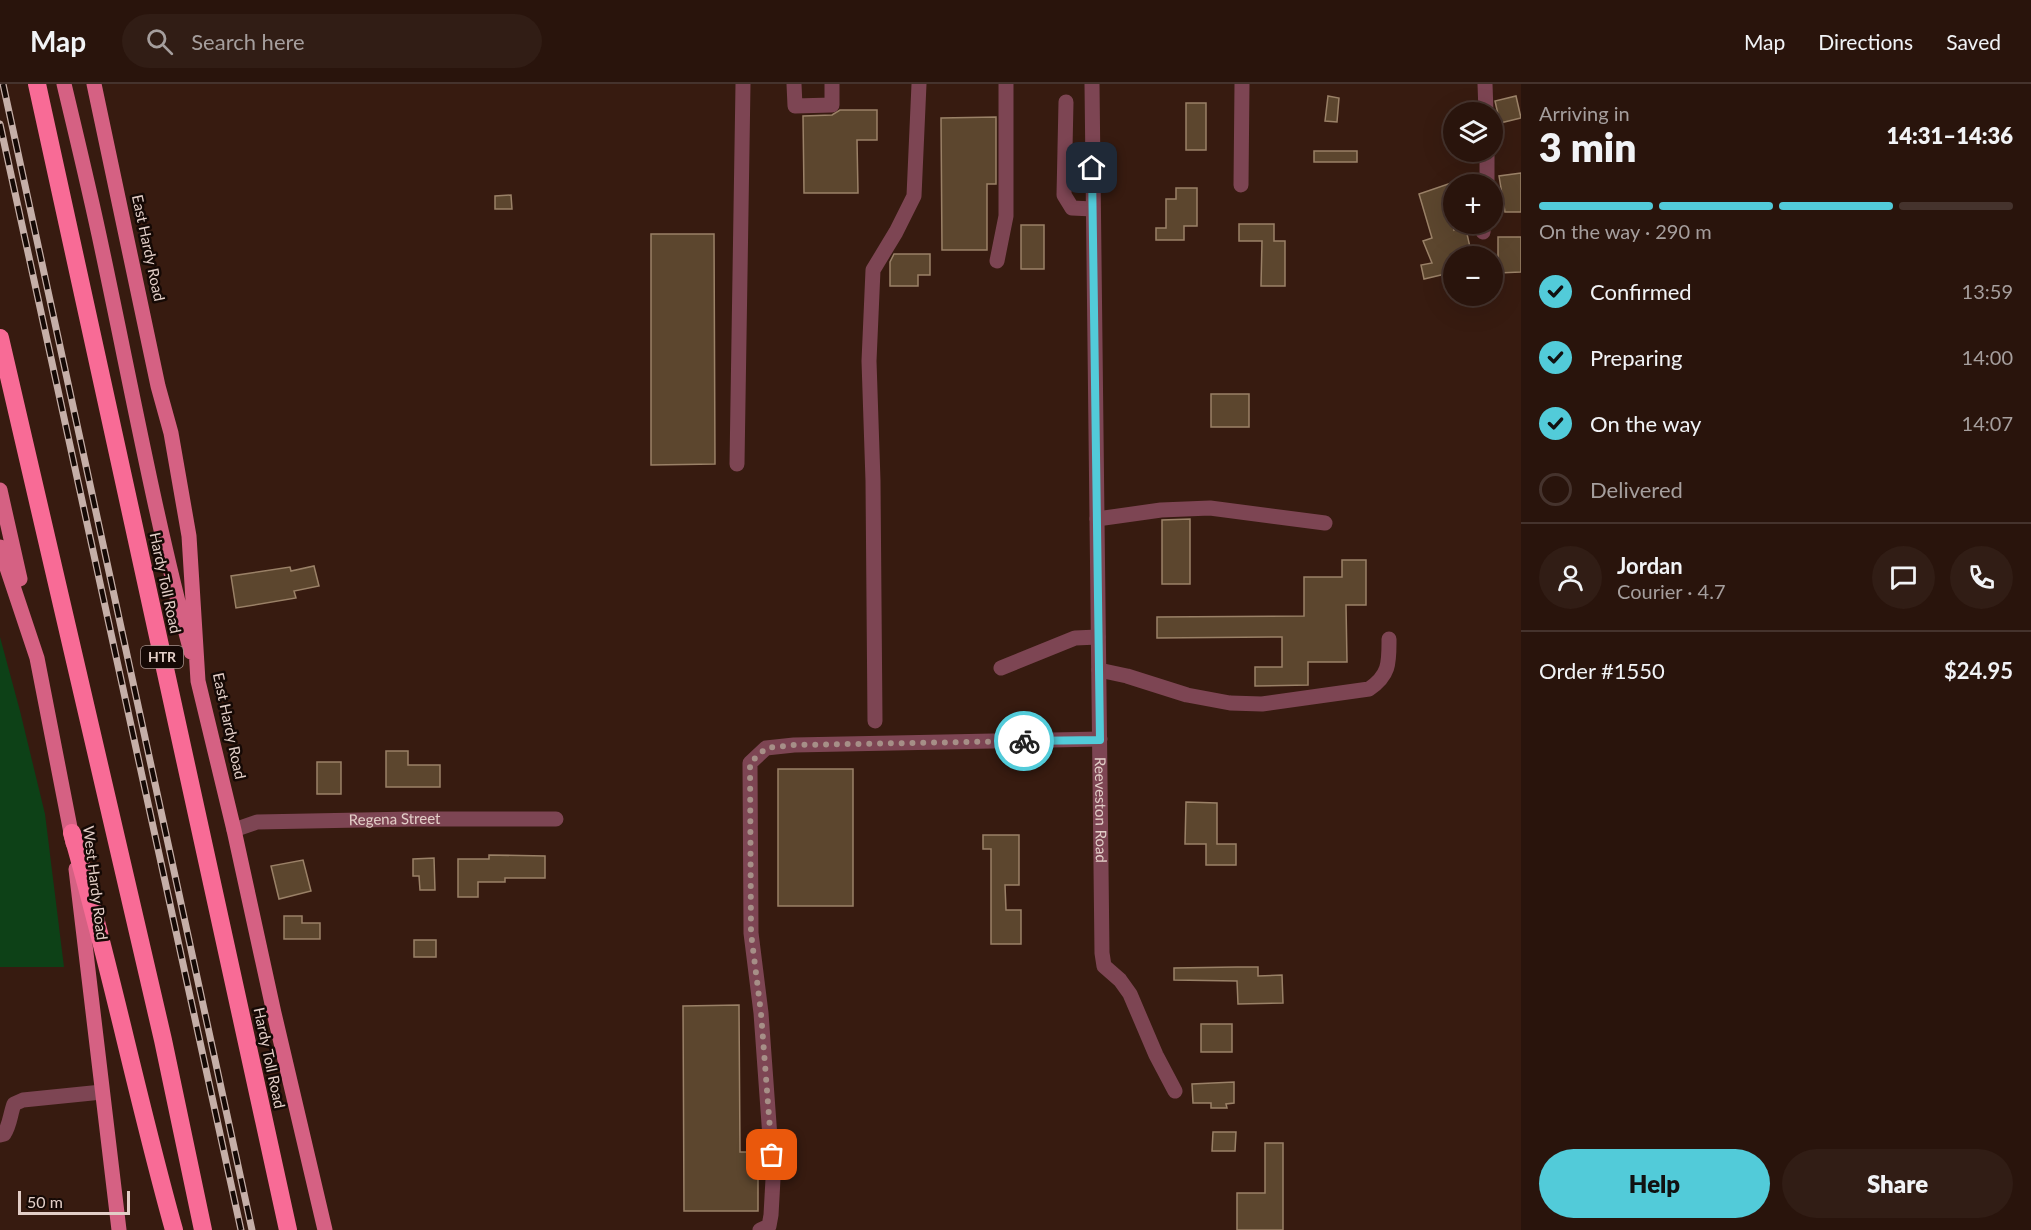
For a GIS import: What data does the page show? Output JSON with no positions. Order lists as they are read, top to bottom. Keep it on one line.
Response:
{"streets":{"highway":["Hardy Toll Road","HTR"],"main road":["East Hardy Road","West Hardy Road"],"street":["Reeveston Road","Regena Street"]},"crossings":[["East Hardy Road","Regena Street"]],"scale_bar":"50 m","page":{"header":"Map","search":"Search here","nav":["Map","Directions","Saved"],"heading":["3 min","Arriving in","14:31–14:36"],"panel":["Jordan","Courier · 4.7","Order #1550","$24.95"],"map_buttons":["+","−"],"bar":"On the way · 290 m","list":[["Confirmed","13:59"],["Preparing","14:00"],["On the way","14:07"],"Delivered"],"buttons":["Help","Share"],"scale":"50 m"}}
